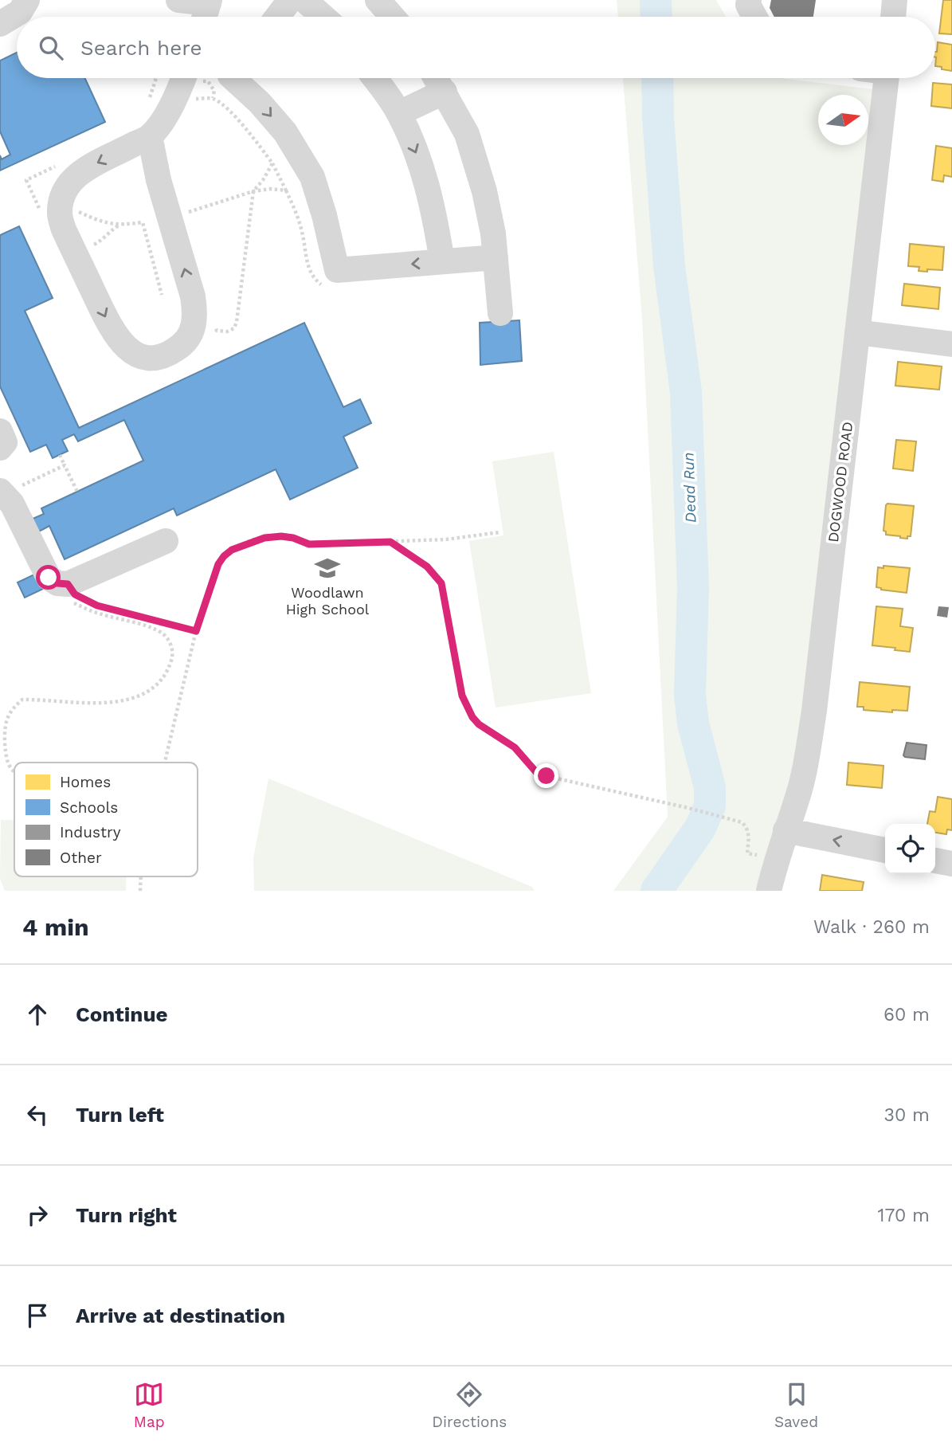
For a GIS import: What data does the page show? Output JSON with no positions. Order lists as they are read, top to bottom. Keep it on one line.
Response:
{"streets":{"street":["DOGWOOD ROAD"]},"water":["Dead Run"],"places":{"school or university":["Woodlawn High School"]},"legend":["Homes","Schools","Industry","Other"],"north":"right","page":{"search":"Search here","heading":["4 min","Walk · 260 m"],"list":[["Continue","60 m"],["Turn left","30 m"],["Turn right","170 m"],"Arrive at destination"],"nav":["Map","Directions","Saved"]}}
